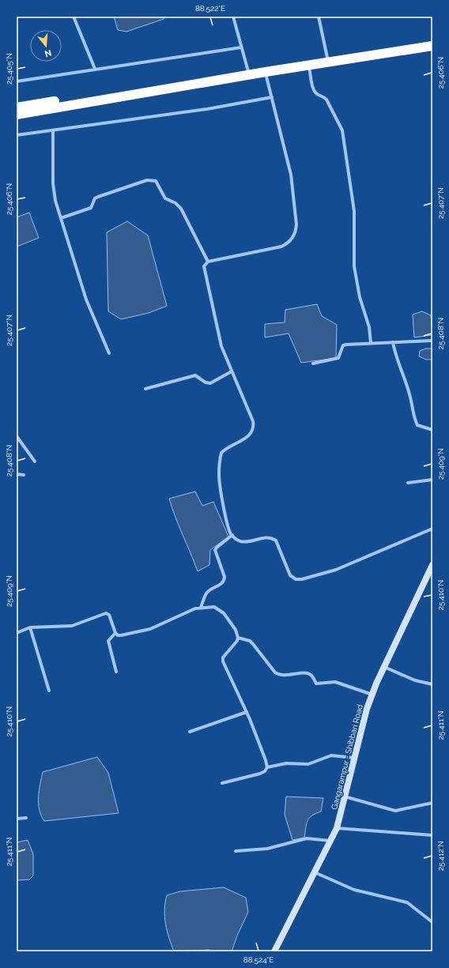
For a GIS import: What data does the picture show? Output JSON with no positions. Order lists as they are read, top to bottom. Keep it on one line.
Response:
{"streets":{"main road":["Gangarampur - Shibbari Road"]},"north":"bottom","coordinates":["88.522°E","25.405°N","25.406°N","25.407°N","25.408°N","25.409°N","25.410°N","25.411°N","25.412°N","88.524°E"]}
